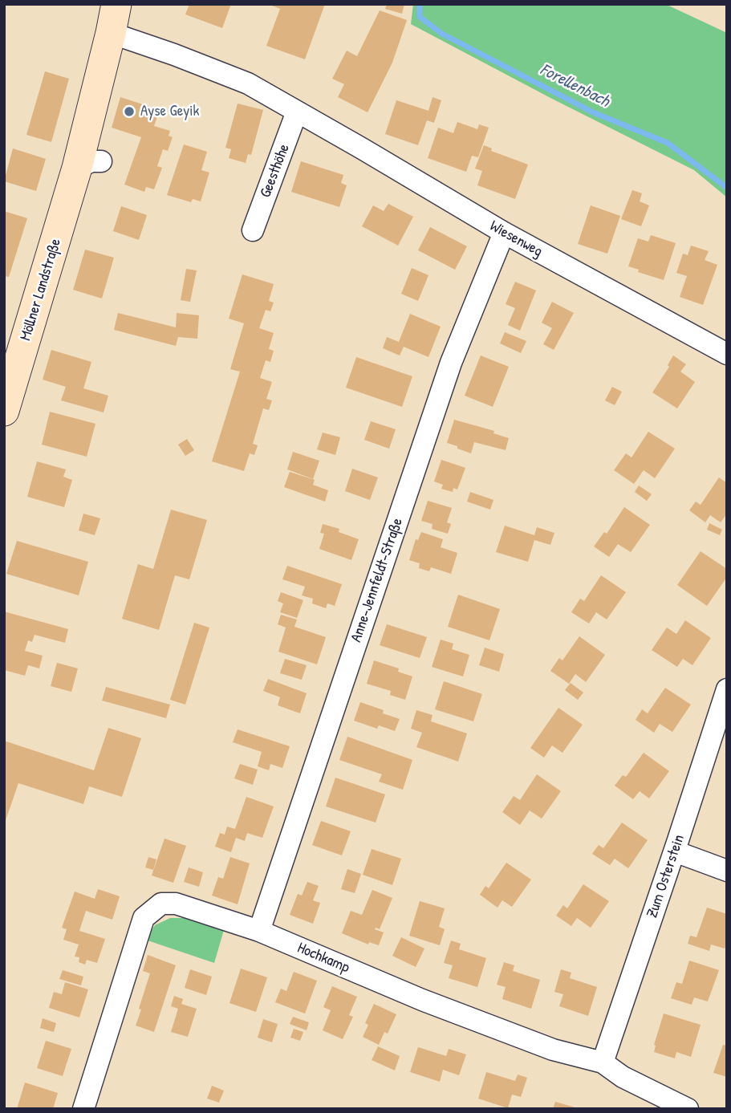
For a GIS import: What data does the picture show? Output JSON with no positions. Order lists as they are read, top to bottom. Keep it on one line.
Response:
{"streets":{"main road":["Möllner Landstraße"],"street":["Geesthöhe","Wiesenweg","Anne-Jennfeldt-Straße","Zum Osterstein","Hochkamp"]},"crossings":[["Geesthöhe","Wiesenweg"],["Wiesenweg","Möllner Landstraße"],["Wiesenweg","Anne-Jennfeldt-Straße"],["Anne-Jennfeldt-Straße","Hochkamp"],["Zum Osterstein","Hochkamp"]],"water":["Forellenbach"],"places":["Ayse Geyik"]}
